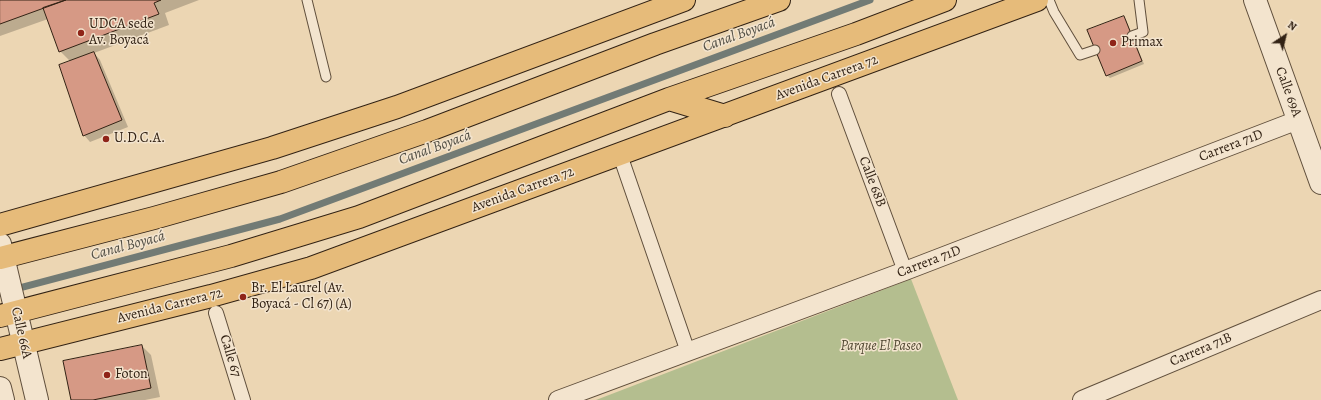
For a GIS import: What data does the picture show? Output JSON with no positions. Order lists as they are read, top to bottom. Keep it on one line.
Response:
{"streets":{"highway":["Avenida Carrera 72"],"street":["Calle 69A","Carrera 71D","Calle 68B","Calle 66A","Carrera 71B","Calle 67"]},"crossings":[["Avenida Carrera 72","Calle 66A"],["Calle 69A","Carrera 71D"],["Carrera 71D","Calle 68B"]],"water":["Canal Boyacá"],"parks":["Parque El Paseo"],"places":["UDCA sede Av. Boyacá","Primax","U.D.C.A.","Br. El Laurel (Av. Boyacá - Cl 67) (A)","Foton"],"north":"top right"}
